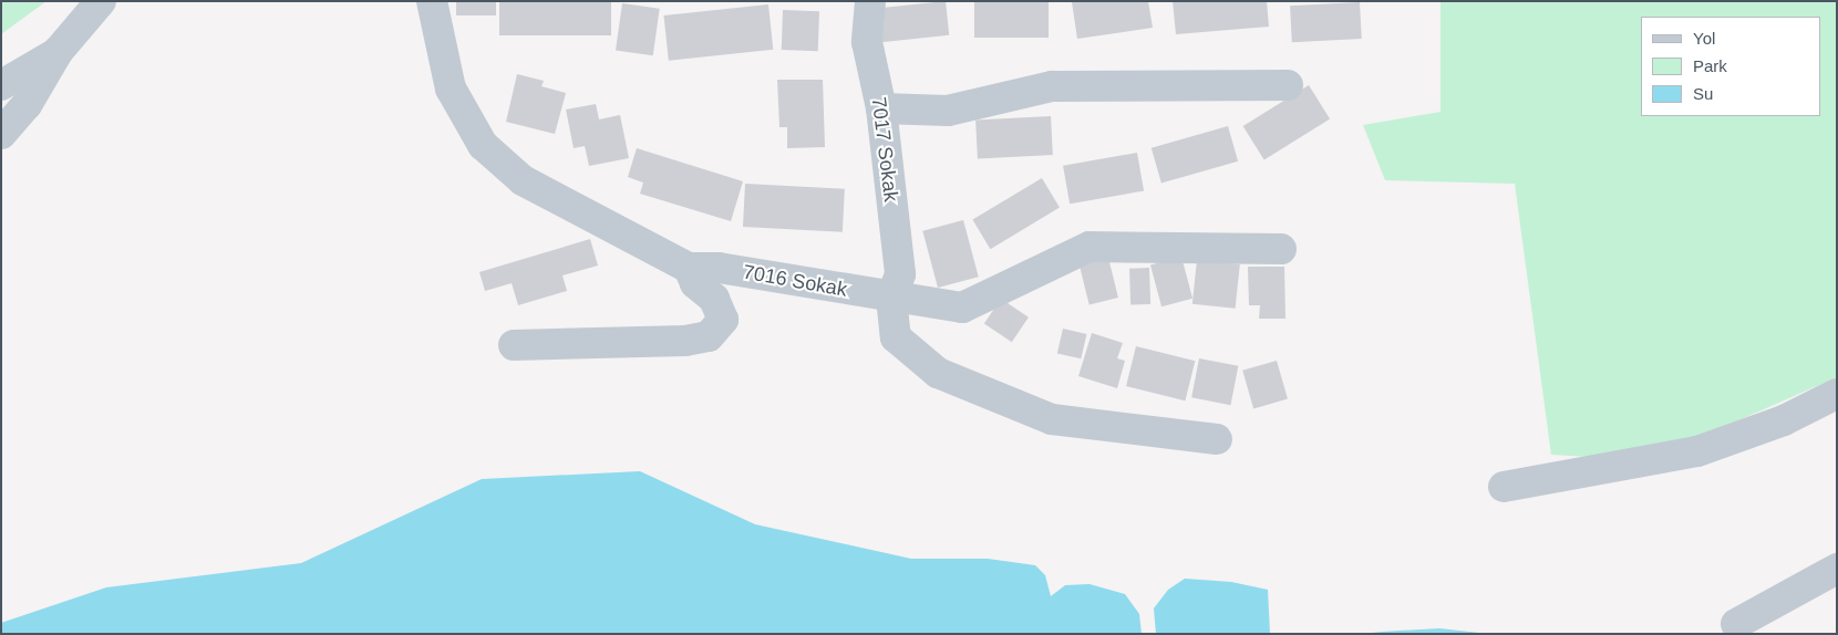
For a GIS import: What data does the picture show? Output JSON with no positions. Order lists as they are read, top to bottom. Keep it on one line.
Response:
{"streets":{"street":["7017 Sokak","7016 Sokak"]},"crossings":[["7017 Sokak","7016 Sokak"]],"legend":["Yol","Park","Su"]}
